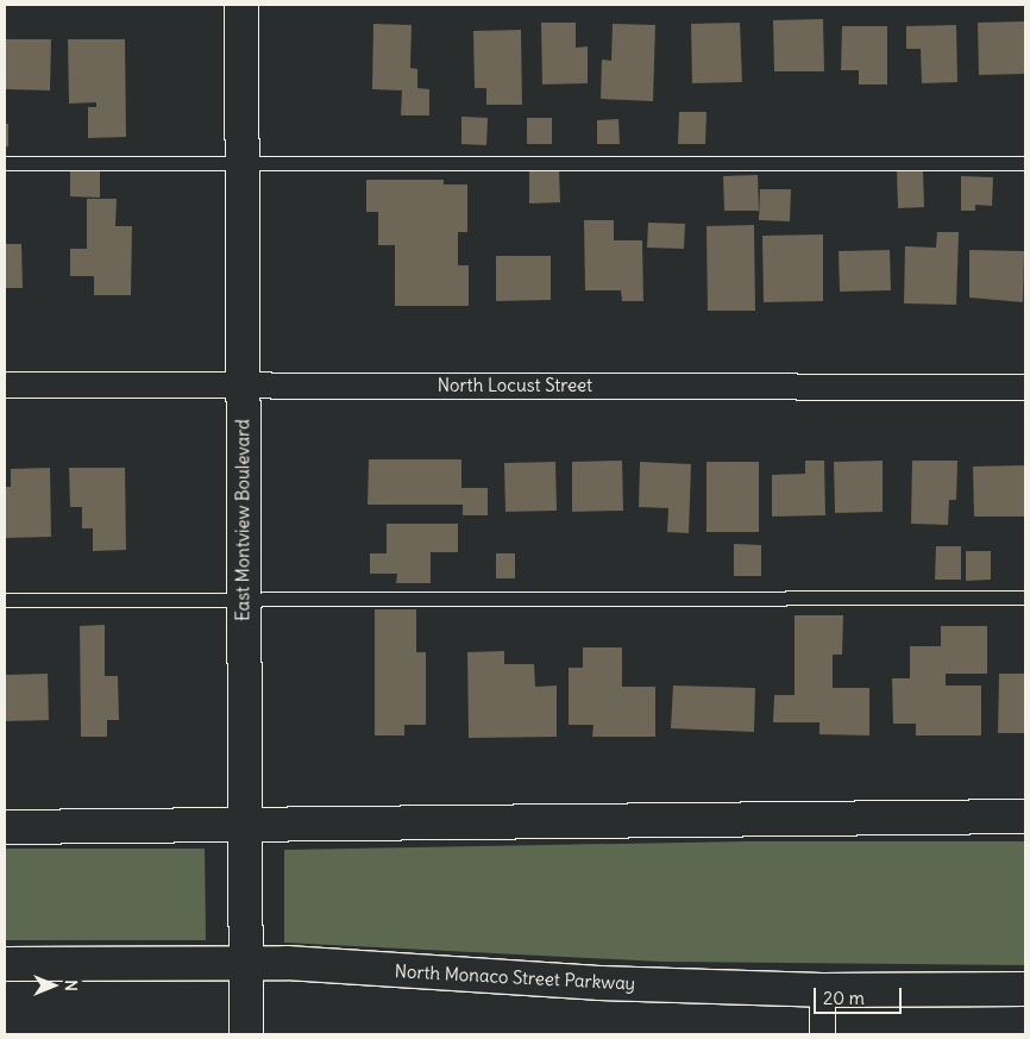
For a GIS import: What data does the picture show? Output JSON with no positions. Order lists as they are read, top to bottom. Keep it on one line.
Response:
{"streets":{"main road":["East Montview Boulevard","North Monaco Street Parkway"],"street":["North Locust Street"]},"crossings":[["North Locust Street","East Montview Boulevard"],["East Montview Boulevard","North Monaco Street Parkway"]],"scale_bar":"20 m","north":"right"}
